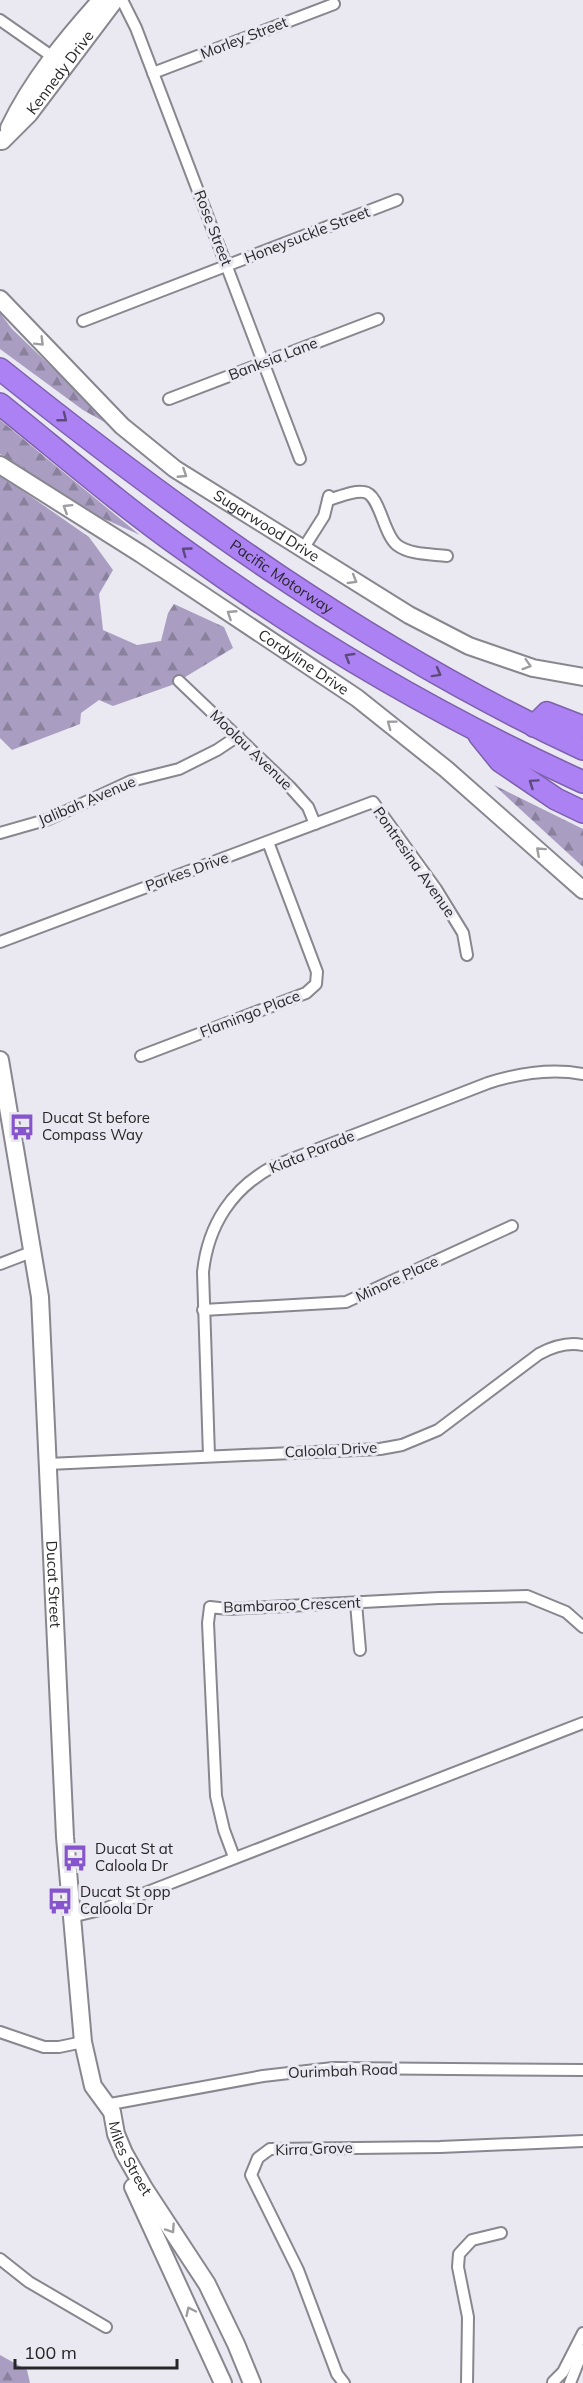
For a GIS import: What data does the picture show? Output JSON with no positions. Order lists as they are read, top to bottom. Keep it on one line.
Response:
{"streets":{"highway":["Pacific Motorway"],"street":["Morley Street","Kennedy Drive","Rose Street","Honeysuckle Street","Banksia Lane","Sugarwood Drive","Cordyline Drive","Moolau Avenue","Jalibah Avenue","Pontresina Avenue","Parkes Drive","Flamingo Place","Kiata Parade","Minore Place","Caloola Drive","Ducat Street","Bambaroo Crescent","Ourimbah Road","Kirra Grove","Miles Street"]},"crossings":[["Morley Street","Rose Street"],["Rose Street","Honeysuckle Street"],["Rose Street","Banksia Lane"],["Moolau Avenue","Jalibah Avenue"],["Moolau Avenue","Parkes Drive"],["Pontresina Avenue","Parkes Drive"],["Parkes Drive","Flamingo Place"],["Kiata Parade","Minore Place"],["Kiata Parade","Caloola Drive"],["Caloola Drive","Ducat Street"],["Ducat Street","Ourimbah Road"],["Ducat Street","Miles Street"],["Ourimbah Road","Miles Street"]],"one_way":["Sugarwood Drive","Cordyline Drive"],"places":{"bus stop":["Ducat St before Compass Way","Ducat St at Caloola Dr","Ducat St opp Caloola Dr"]},"scale_bar":"100 m"}
